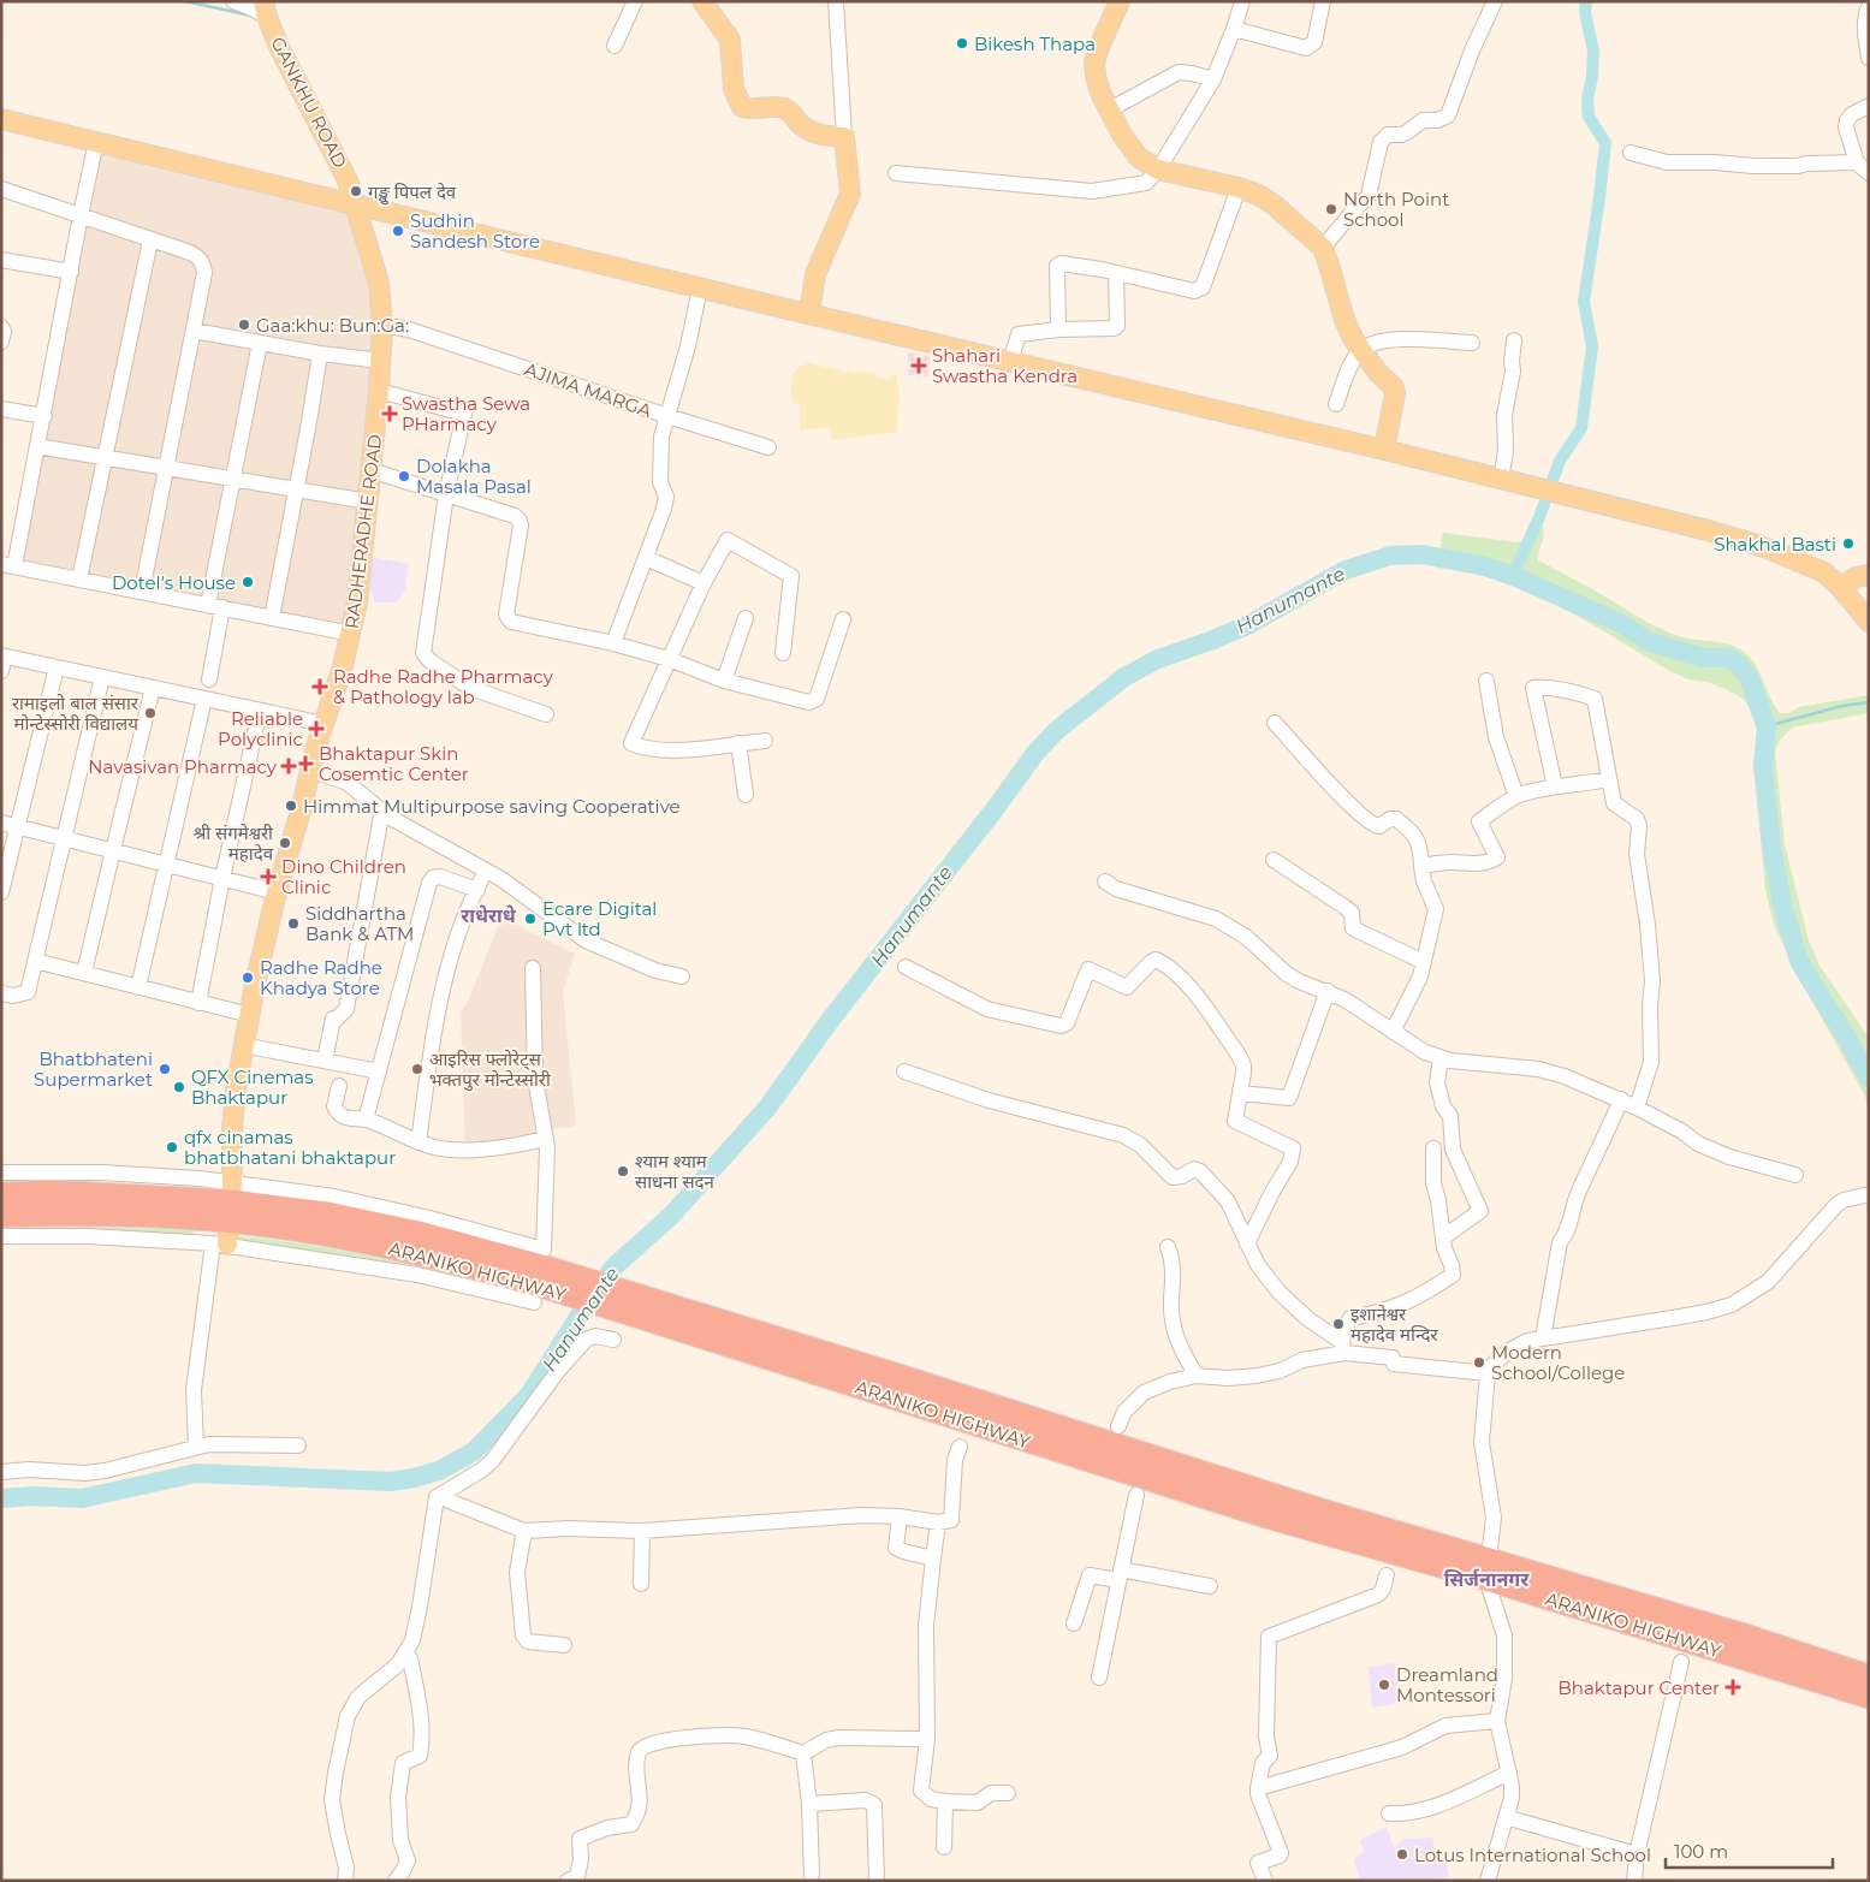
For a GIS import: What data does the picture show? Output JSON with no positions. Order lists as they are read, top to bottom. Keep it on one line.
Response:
{"streets":{"highway":["ARANIKO HIGHWAY"],"main road":["GANKHU ROAD","RADHERADHE ROAD"],"street":["AJIMA MARGA"]},"crossings":[["GANKHU ROAD","RADHERADHE ROAD"],["AJIMA MARGA","RADHERADHE ROAD"],["RADHERADHE ROAD","ARANIKO HIGHWAY"]],"districts":["राधेराधे","सिर्जनानगर"],"water":["Hanumante"],"places":{"other":["Bikesh Thapa","गङ्खु पिपल देव","North Point School","Sudhin Sandesh Store","Gaa:khu: Bun:Ga:","Dolakha Masala Pasal","Shakhal Basti","Dotel's House","रामाइलो बाल संसार मोन्टेस्सोरी विद्यालय","Himmat Multipurpose saving Cooperative","श्री संगमेश्वरी महादेव","Ecare Digital Pvt ltd","Siddhartha Bank & ATM","Radhe Radhe Khadya Store","Bhatbhateni Supermarket","आइरिस फ्लोरेट्स भक्तपुर मोन्टेस्सोरी","QFX Cinemas Bhaktapur","qfx cinamas bhatbhatani bhaktapur","श्याम श्याम साधना सदन","इशानेश्वर महादेव मन्दिर","Modern School/College","Dreamland Montessori","Lotus International School"],"health":["Shahari Swastha Kendra","Swastha Sewa PHarmacy","Radhe Radhe Pharmacy & Pathology lab","Reliable Polyclinic","Bhaktapur Skin Cosemtic Center","Navasivan Pharmacy","Dino Children Clinic","Bhaktapur Center"]},"scale_bar":"100 m"}
